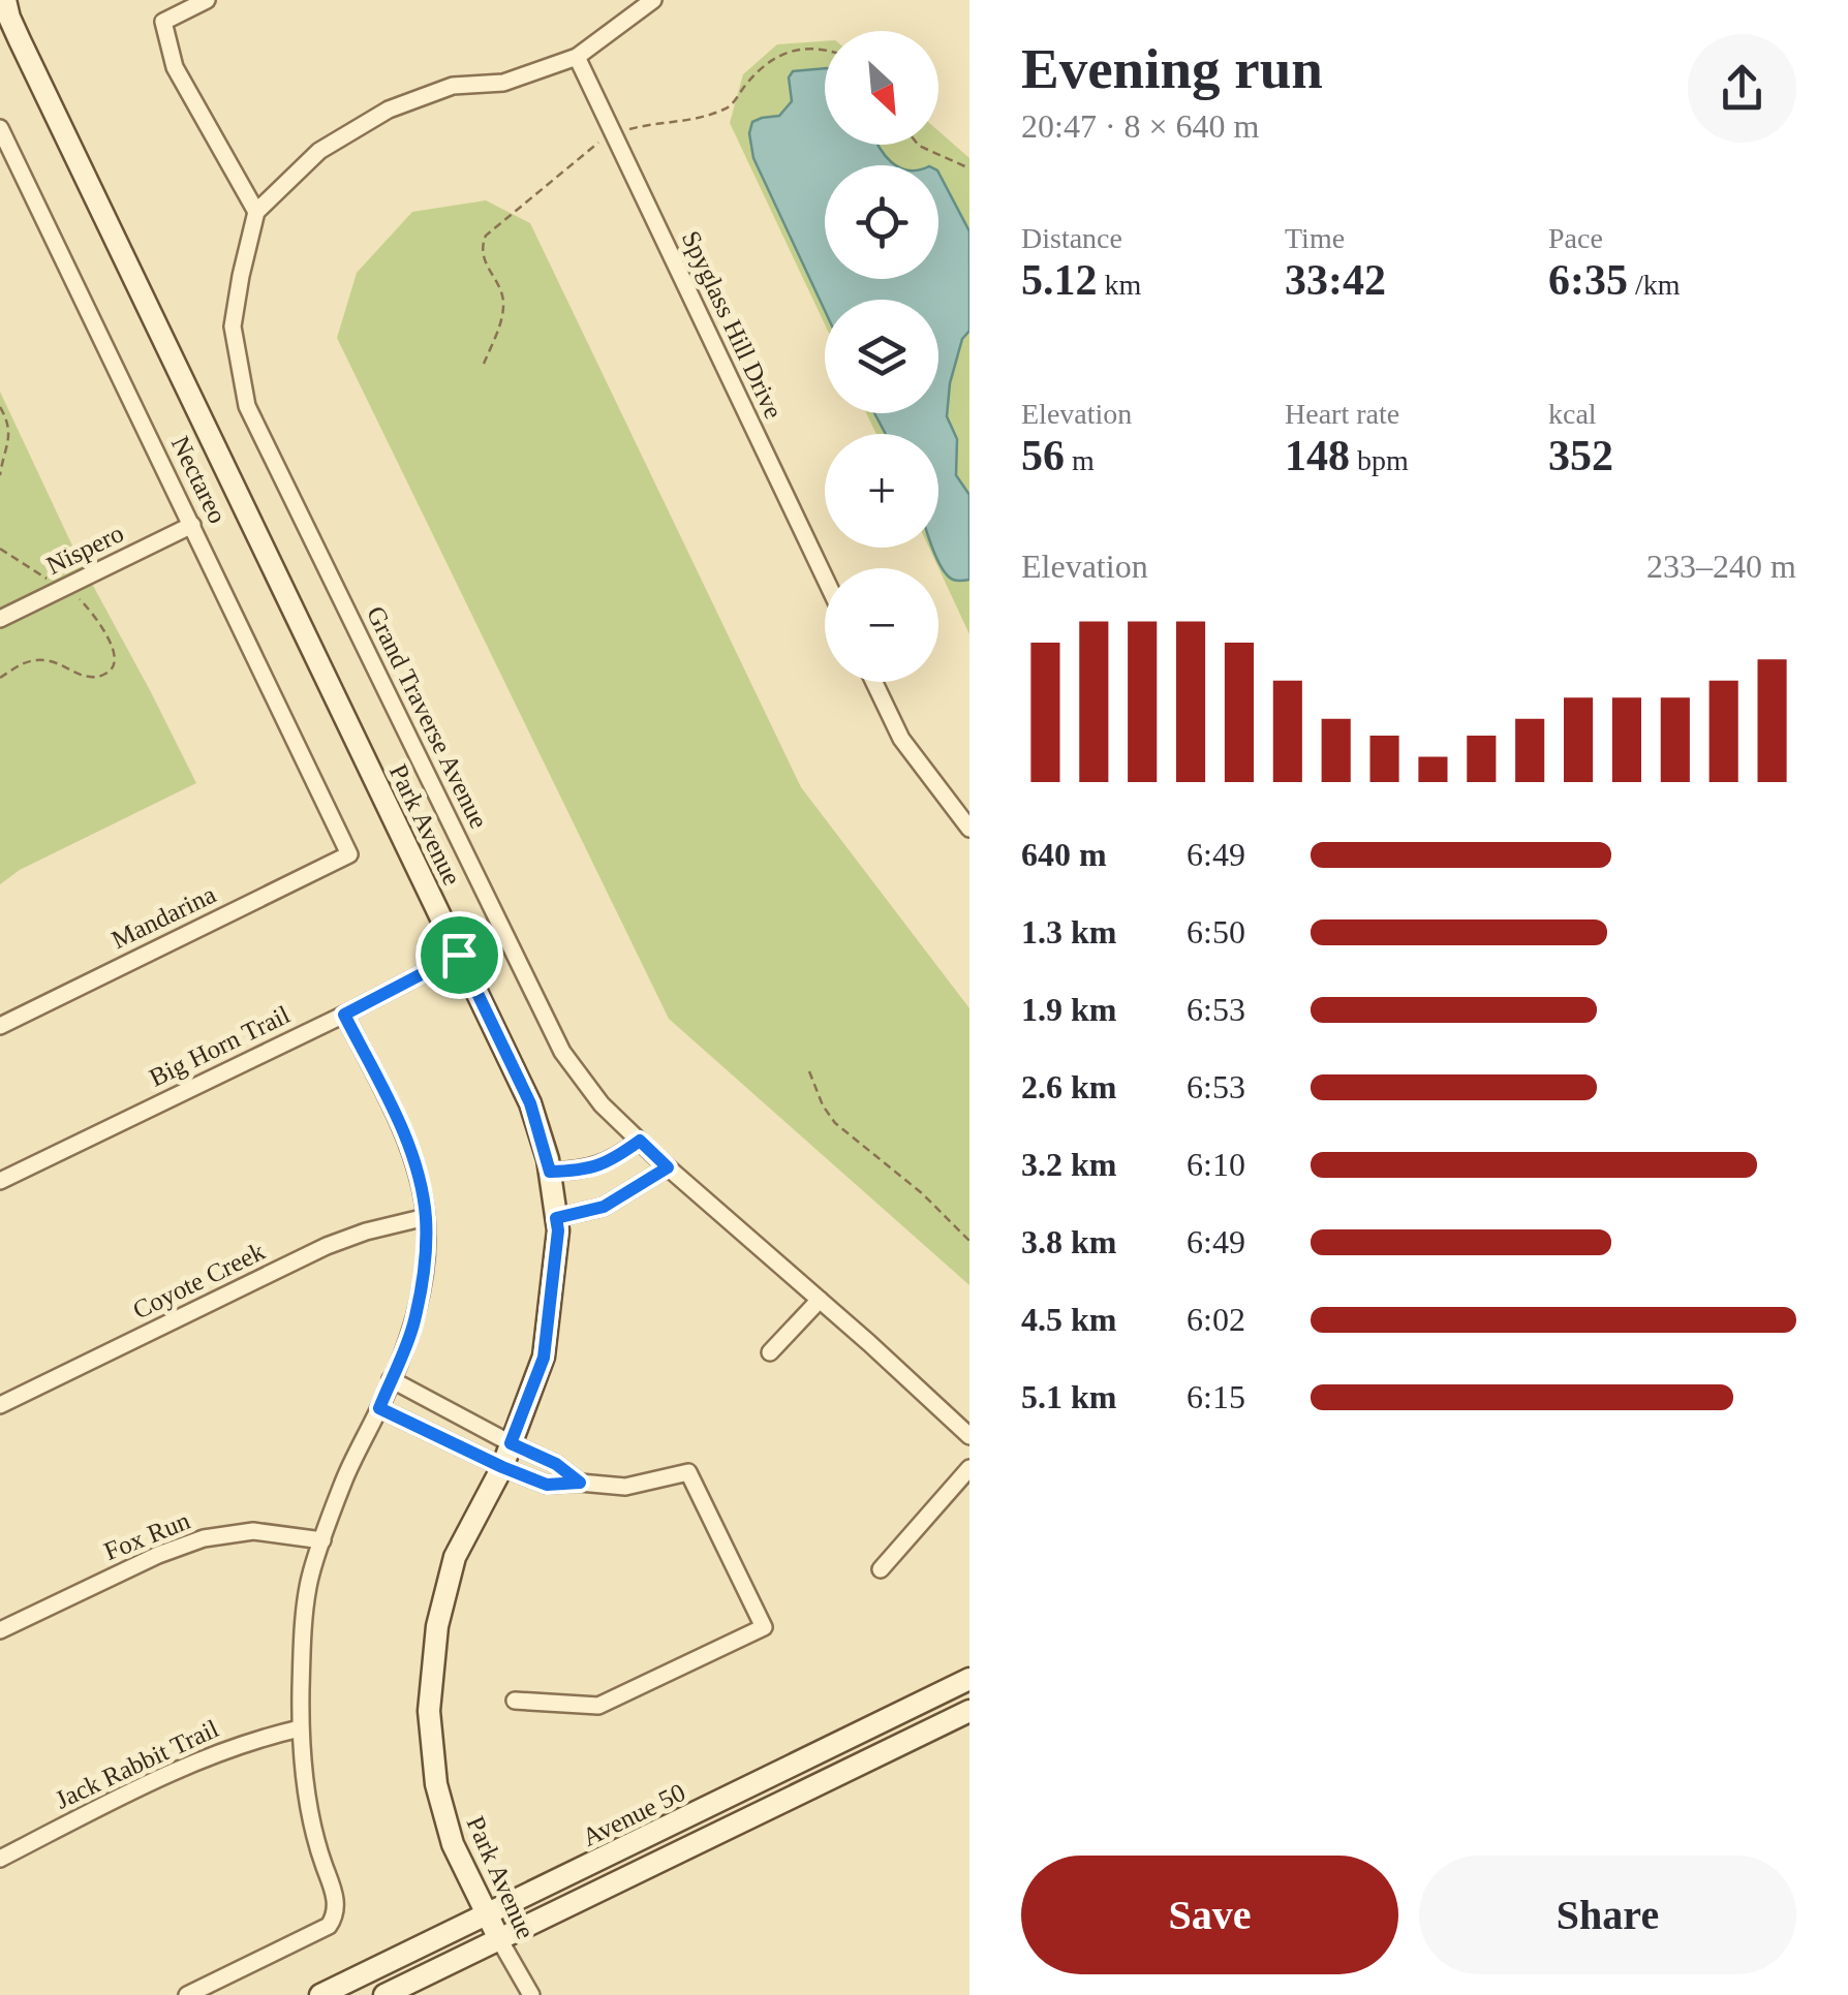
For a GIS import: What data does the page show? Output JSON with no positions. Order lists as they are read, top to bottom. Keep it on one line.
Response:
{"streets":{"street":["Spyglass Hill Drive","Nectareo","Nispero","Grand Traverse Avenue","Park Avenue","Mandarina","Big Horn Trail","Coyote Creek","Fox Run","Jack Rabbit Trail","Avenue 50"]},"crossings":[["Nectareo","Nispero"],["Nectareo","Mandarina"],["Park Avenue","Big Horn Trail"],["Park Avenue","Avenue 50"]],"north":"bottom right","page":{"heading":["Evening run","20:47 · 8 × 640 m"],"map_buttons":["+","−"],"stats":[["Distance","5.12 km"],["Time","33:42"],["Pace","6:35 /km"],["Elevation","56 m"],["Heart rate","148 bpm"],["kcal","352"]],"chart":["Elevation","233–240 m"],"list":[{"name":"640 m","note":"6:49"},{"name":"1.3 km","note":"6:50"},{"name":"1.9 km","note":"6:53"},{"name":"2.6 km","note":"6:53"},{"name":"3.2 km","note":"6:10"},{"name":"3.8 km","note":"6:49"},{"name":"4.5 km","note":"6:02"},{"name":"5.1 km","note":"6:15"}],"buttons":["Save","Share"]}}
